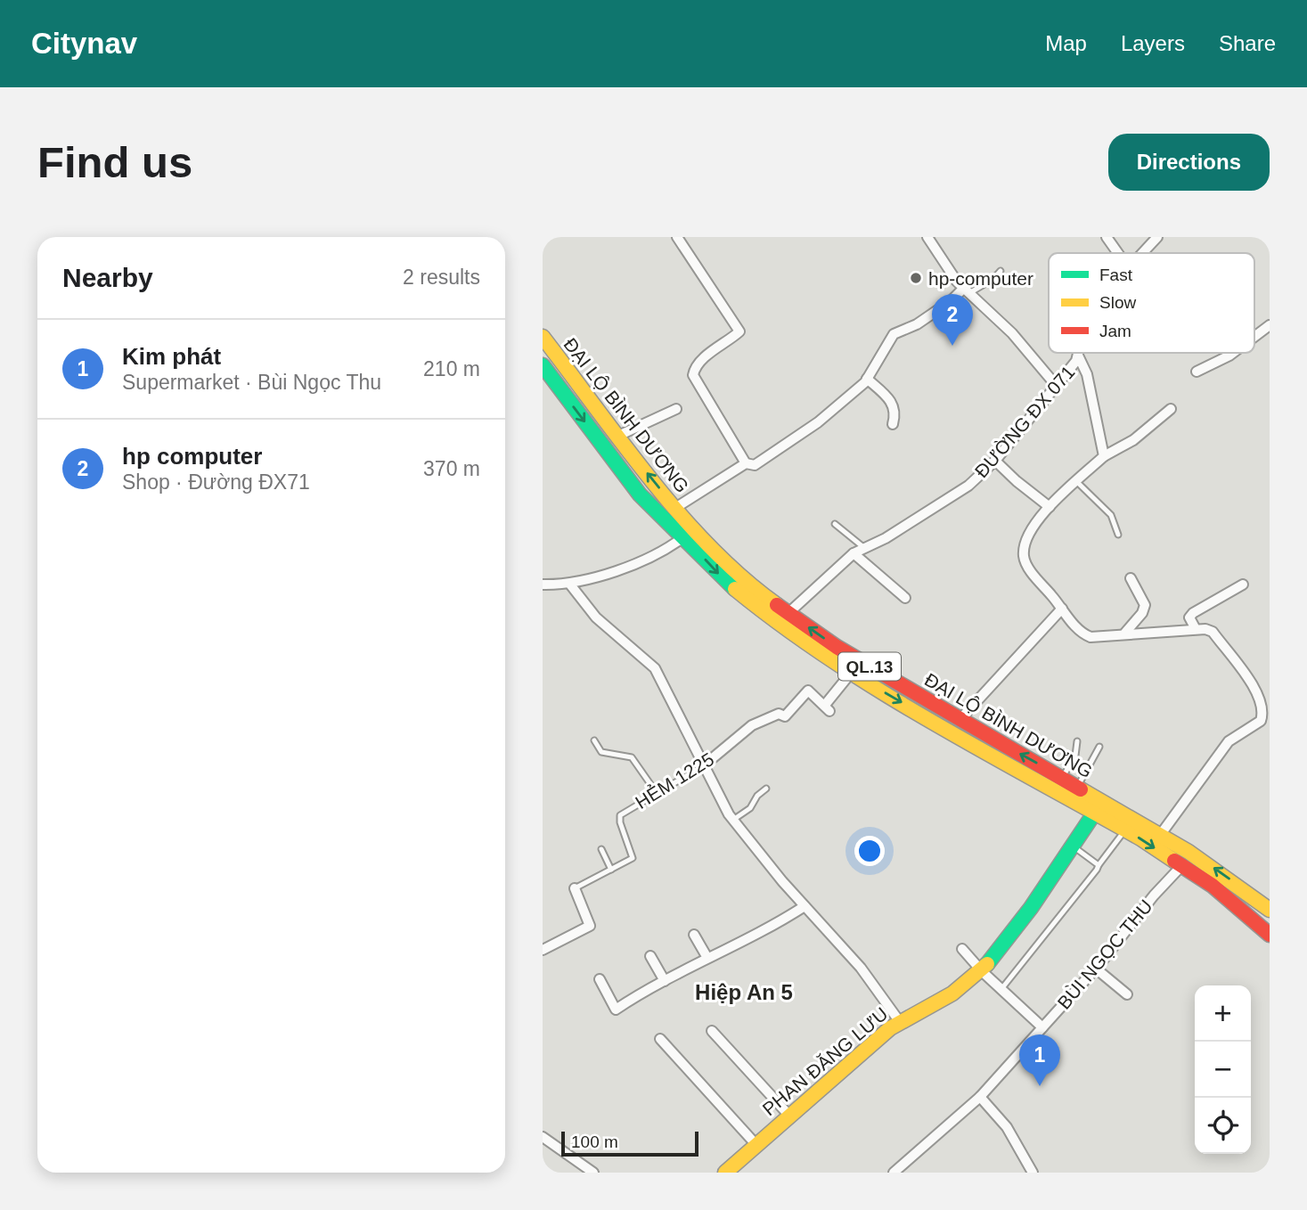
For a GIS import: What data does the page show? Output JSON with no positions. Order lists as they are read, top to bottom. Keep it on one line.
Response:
{"streets":{"main road":["ĐẠI LỘ BÌNH DƯƠNG","QL.13","PHAN ĐĂNG LƯU"],"street":["ĐƯỜNG ĐX 071","HẺM 1225","BÙI NGỌC THU"]},"crossings":[["ĐẠI LỘ BÌNH DƯƠNG","ĐƯỜNG ĐX 071"],["ĐẠI LỘ BÌNH DƯƠNG","HẺM 1225"],["ĐẠI LỘ BÌNH DƯƠNG","BÙI NGỌC THU"],["ĐẠI LỘ BÌNH DƯƠNG","PHAN ĐĂNG LƯU"]],"districts":["Hiệp An 5"],"places":["hp-computer"],"legend":["Fast","Slow","Jam"],"scale_bar":"100 m","page":{"header":"Citynav","nav":["Map","Layers","Share"],"buttons":"Directions","title":"Find us","heading":["Nearby","2 results"],"pins":["2","1"],"list":[{"mark":"1","name":"Kim phát","note":"Supermarket · Bùi Ngọc Thu","value":"210 m"},{"mark":"2","name":"hp computer","note":"Shop · Đường ĐX71","value":"370 m"}],"map_buttons":["+","−"],"scale":"100 m"}}
